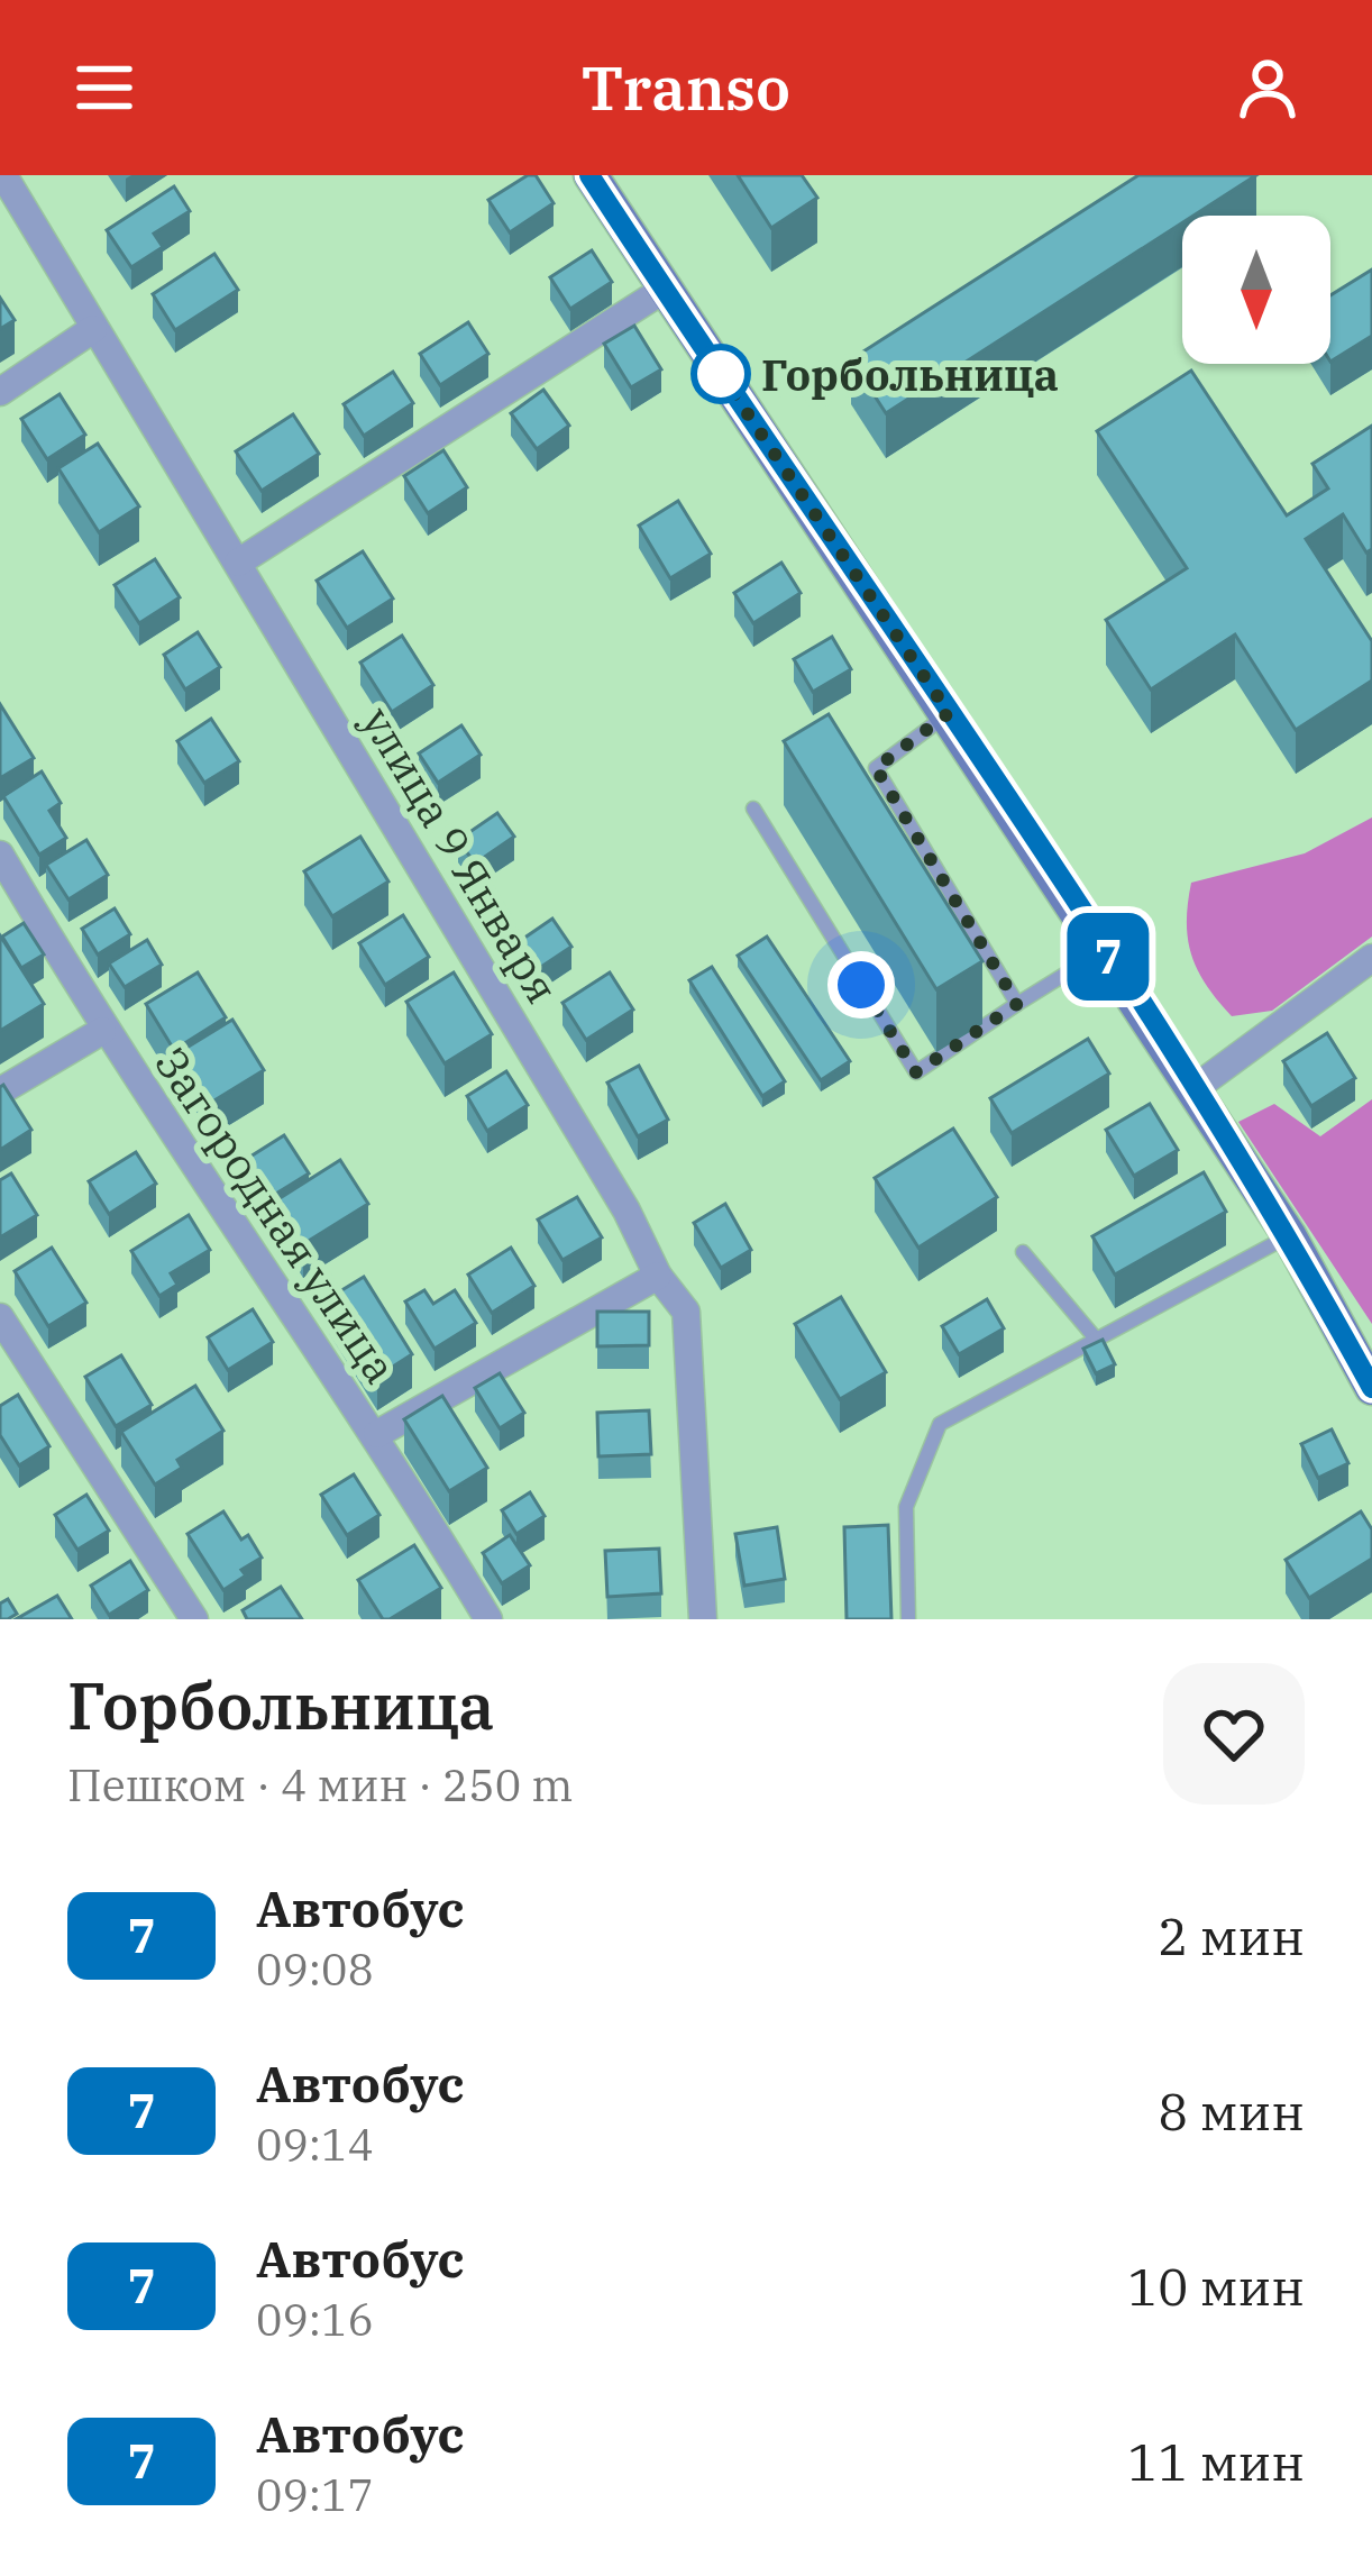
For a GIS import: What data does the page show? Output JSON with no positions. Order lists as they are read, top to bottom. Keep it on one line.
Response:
{"streets":{"street":["улица 9 Января","Загородная улица"]},"places":["Горбольница"],"lines":["bus line 7"],"north":"bottom","page":{"header":"Transo","on_map":"7","heading":["Горбольница","Пешком · 4 мин · 250 m"],"list":[{"mark":"7","name":"Автобус","note":"09:08","value":"2 мин"},{"mark":"7","name":"Автобус","note":"09:14","value":"8 мин"},{"mark":"7","name":"Автобус","note":"09:16","value":"10 мин"},{"mark":"7","name":"Автобус","note":"09:17","value":"11 мин"}]}}
